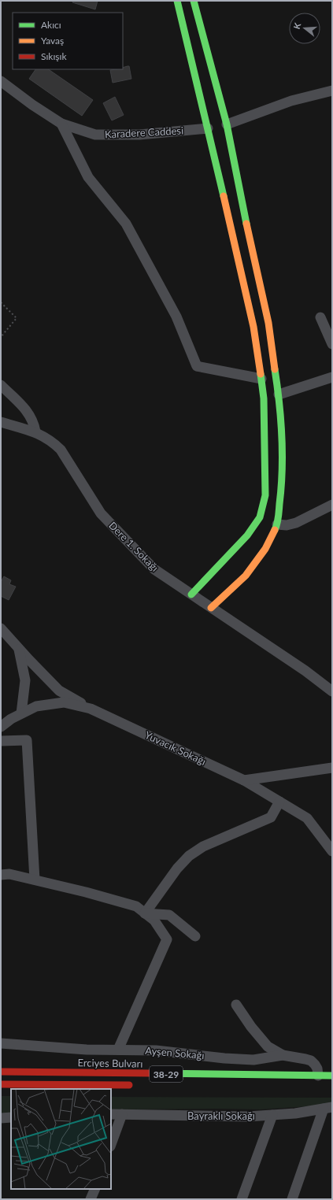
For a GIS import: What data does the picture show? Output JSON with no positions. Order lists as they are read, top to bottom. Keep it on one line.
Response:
{"streets":{"main road":["Erciyes Bulvarı","38-29"],"street":["Karadere Caddesi","Dere 1. Sokağı","Yuvacık Sokağı","Ayşen Sokağı","Bayraklı Sokağı"]},"crossings":[["Ayşen Sokağı","Erciyes Bulvarı"]],"legend":["Akıcı","Yavaş","Sıkışık"],"north":"left"}
